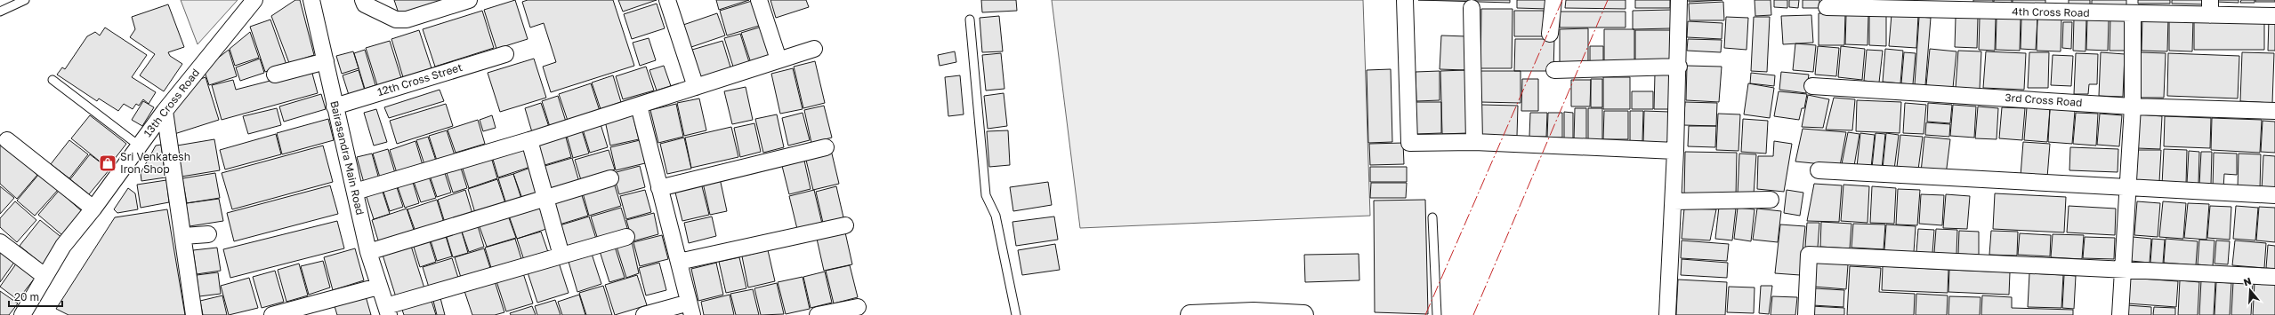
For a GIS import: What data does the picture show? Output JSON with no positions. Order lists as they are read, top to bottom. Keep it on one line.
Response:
{"streets":{"street":["4th Cross Road","12th Cross Street","3rd Cross Road","13th Cross Road","Bairasandra Main Road"]},"crossings":[["12th Cross Street","Bairasandra Main Road"]],"places":{"shop":["Sri Venkatesh Iron Shop"]},"scale_bar":"20 m","north":"top"}
